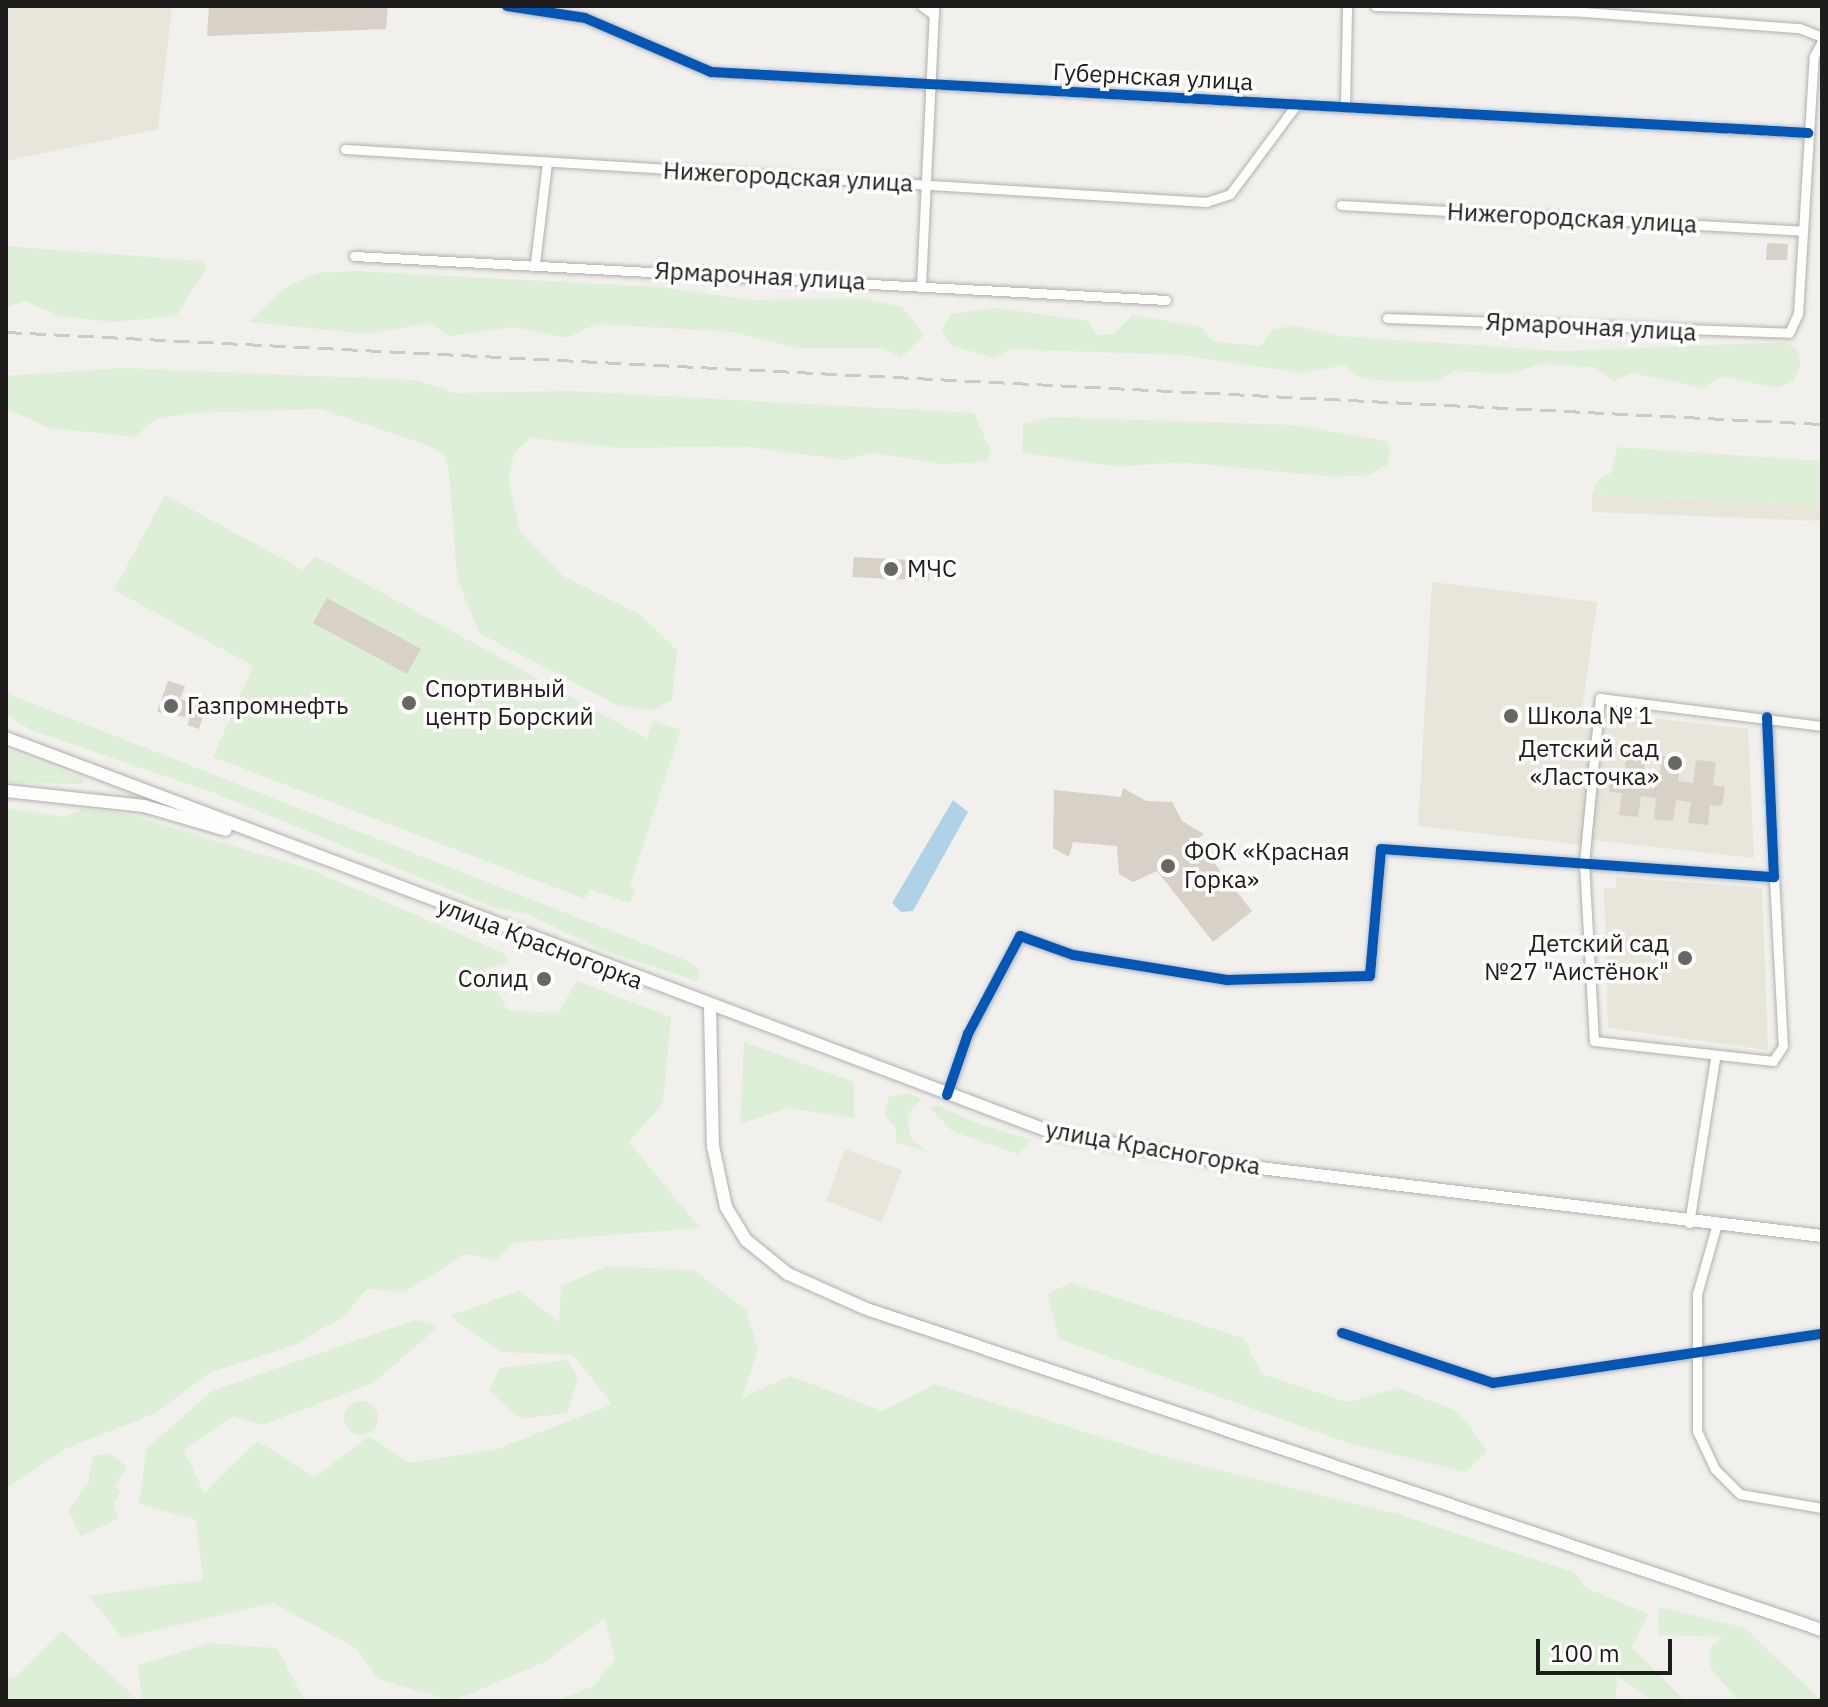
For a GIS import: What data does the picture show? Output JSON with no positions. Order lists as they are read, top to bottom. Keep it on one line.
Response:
{"streets":{"main road":["улица Красногорка"],"street":["Губернская улица","Нижегородская улица","Ярмарочная улица"]},"crossings":[["Губернская улица","Нижегородская улица"],["Нижегородская улица","Ярмарочная улица"]],"places":["МЧС","Спортивный центр Борский","Газпромнефть","Школа № 1","Детский сад «Ласточка»","ФОК «Красная Горка»","Детский сад №27 \"Аистёнок\"","Солид"],"scale_bar":"100 m"}
